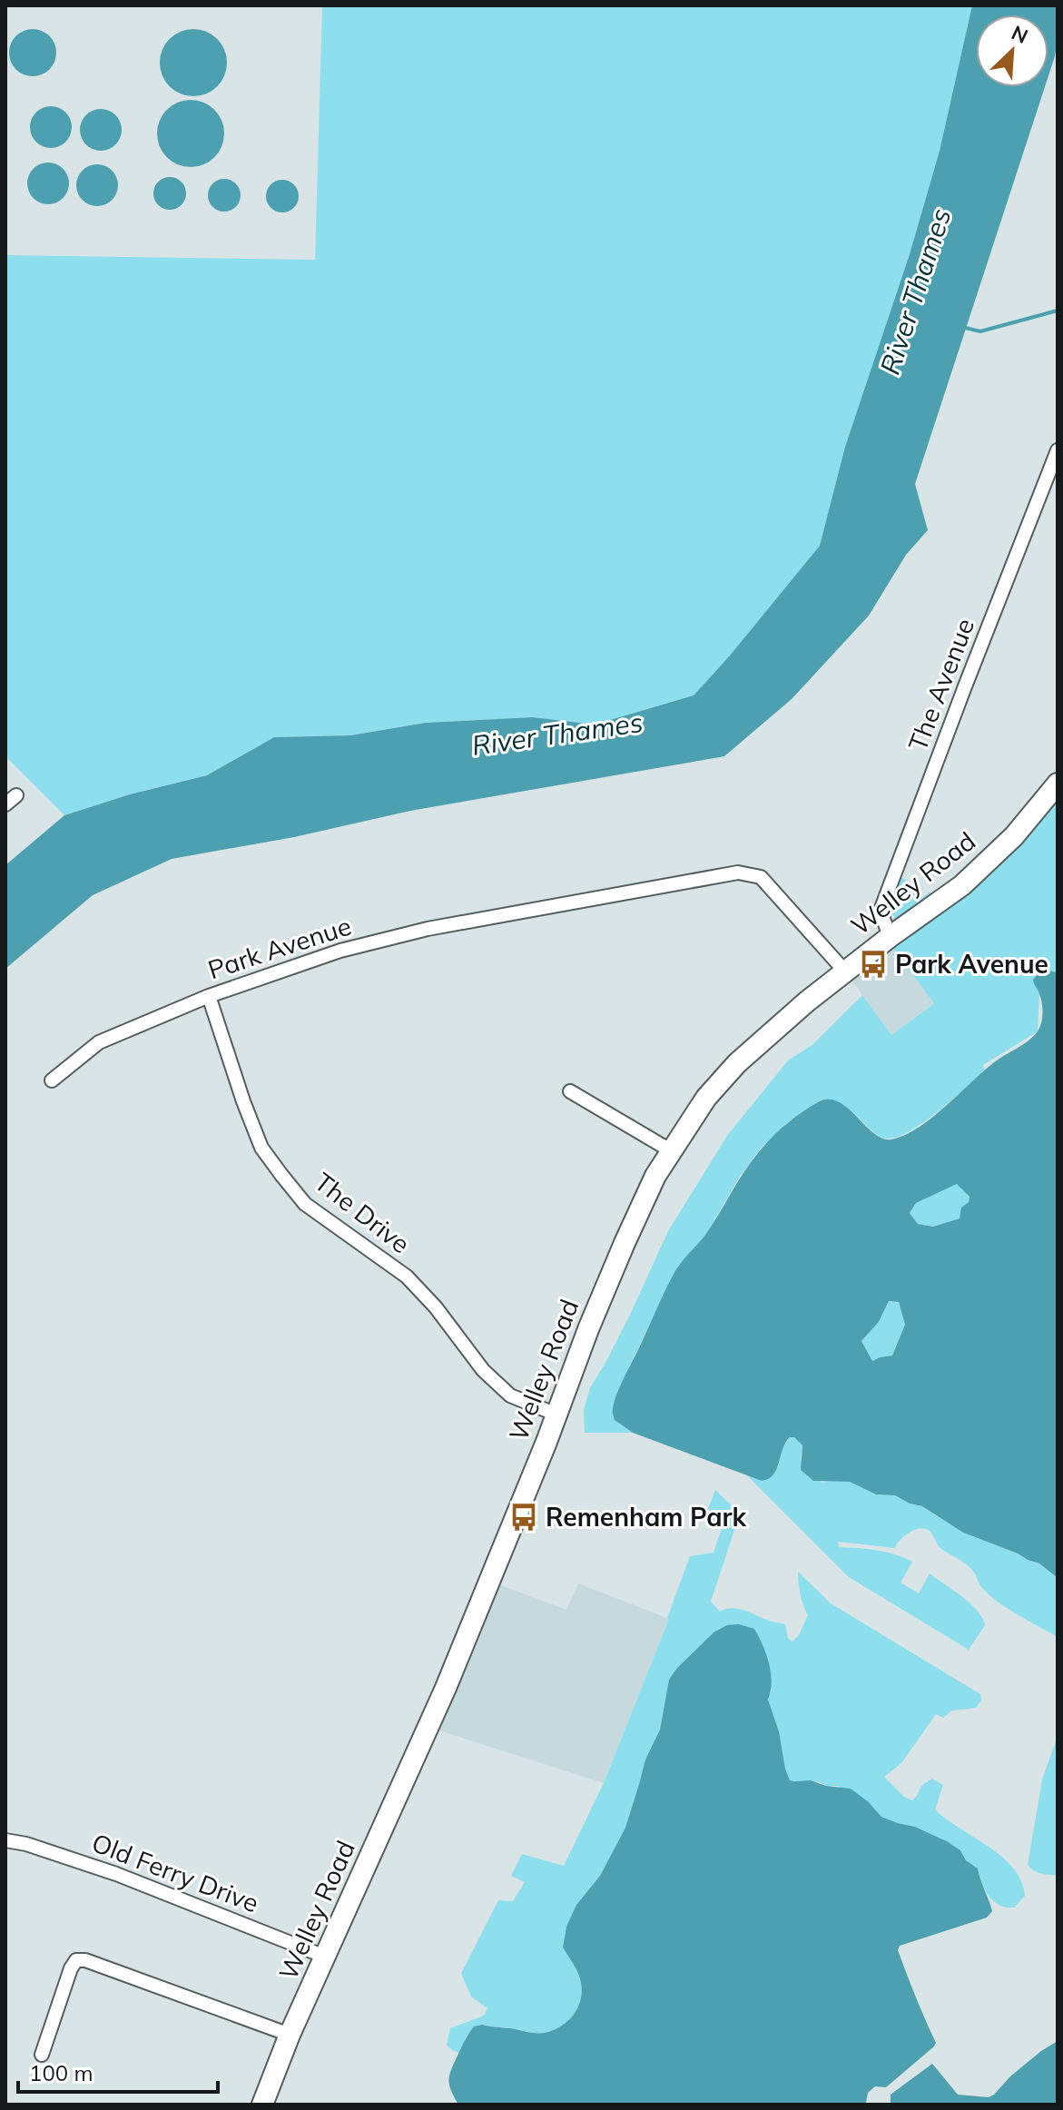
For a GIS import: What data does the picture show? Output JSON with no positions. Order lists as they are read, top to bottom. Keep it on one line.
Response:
{"streets":{"main road":["Welley Road"],"street":["The Avenue","Park Avenue","The Drive","Old Ferry Drive"]},"crossings":[["The Avenue","Welley Road"],["Welley Road","Park Avenue"],["Welley Road","The Drive"],["Welley Road","Old Ferry Drive"],["Park Avenue","The Drive"]],"water":["River Thames"],"places":{"bus stop":["Park Avenue","Remenham Park"]},"scale_bar":"100 m","north":"top right"}
